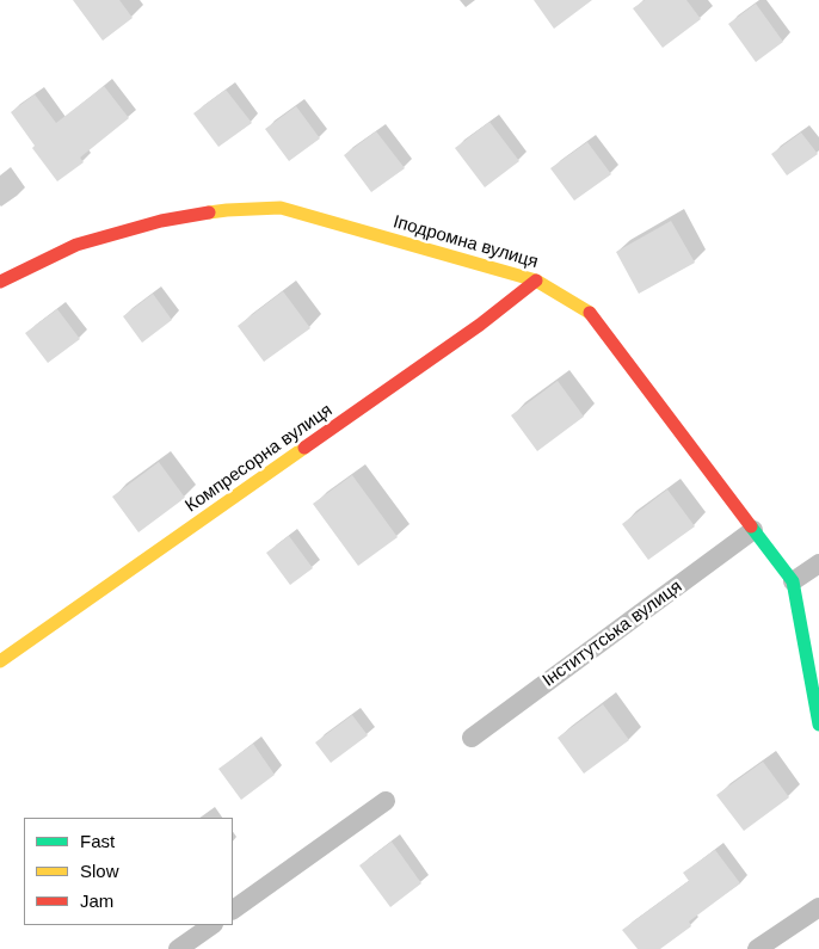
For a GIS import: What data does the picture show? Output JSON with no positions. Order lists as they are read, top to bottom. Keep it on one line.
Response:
{"streets":{"street":["Іподромна вулиця","Компресорна вулиця","Інститутська вулиця"]},"crossings":[["Іподромна вулиця","Компресорна вулиця"],["Іподромна вулиця","Інститутська вулиця"]],"legend":["Fast","Slow","Jam"]}
